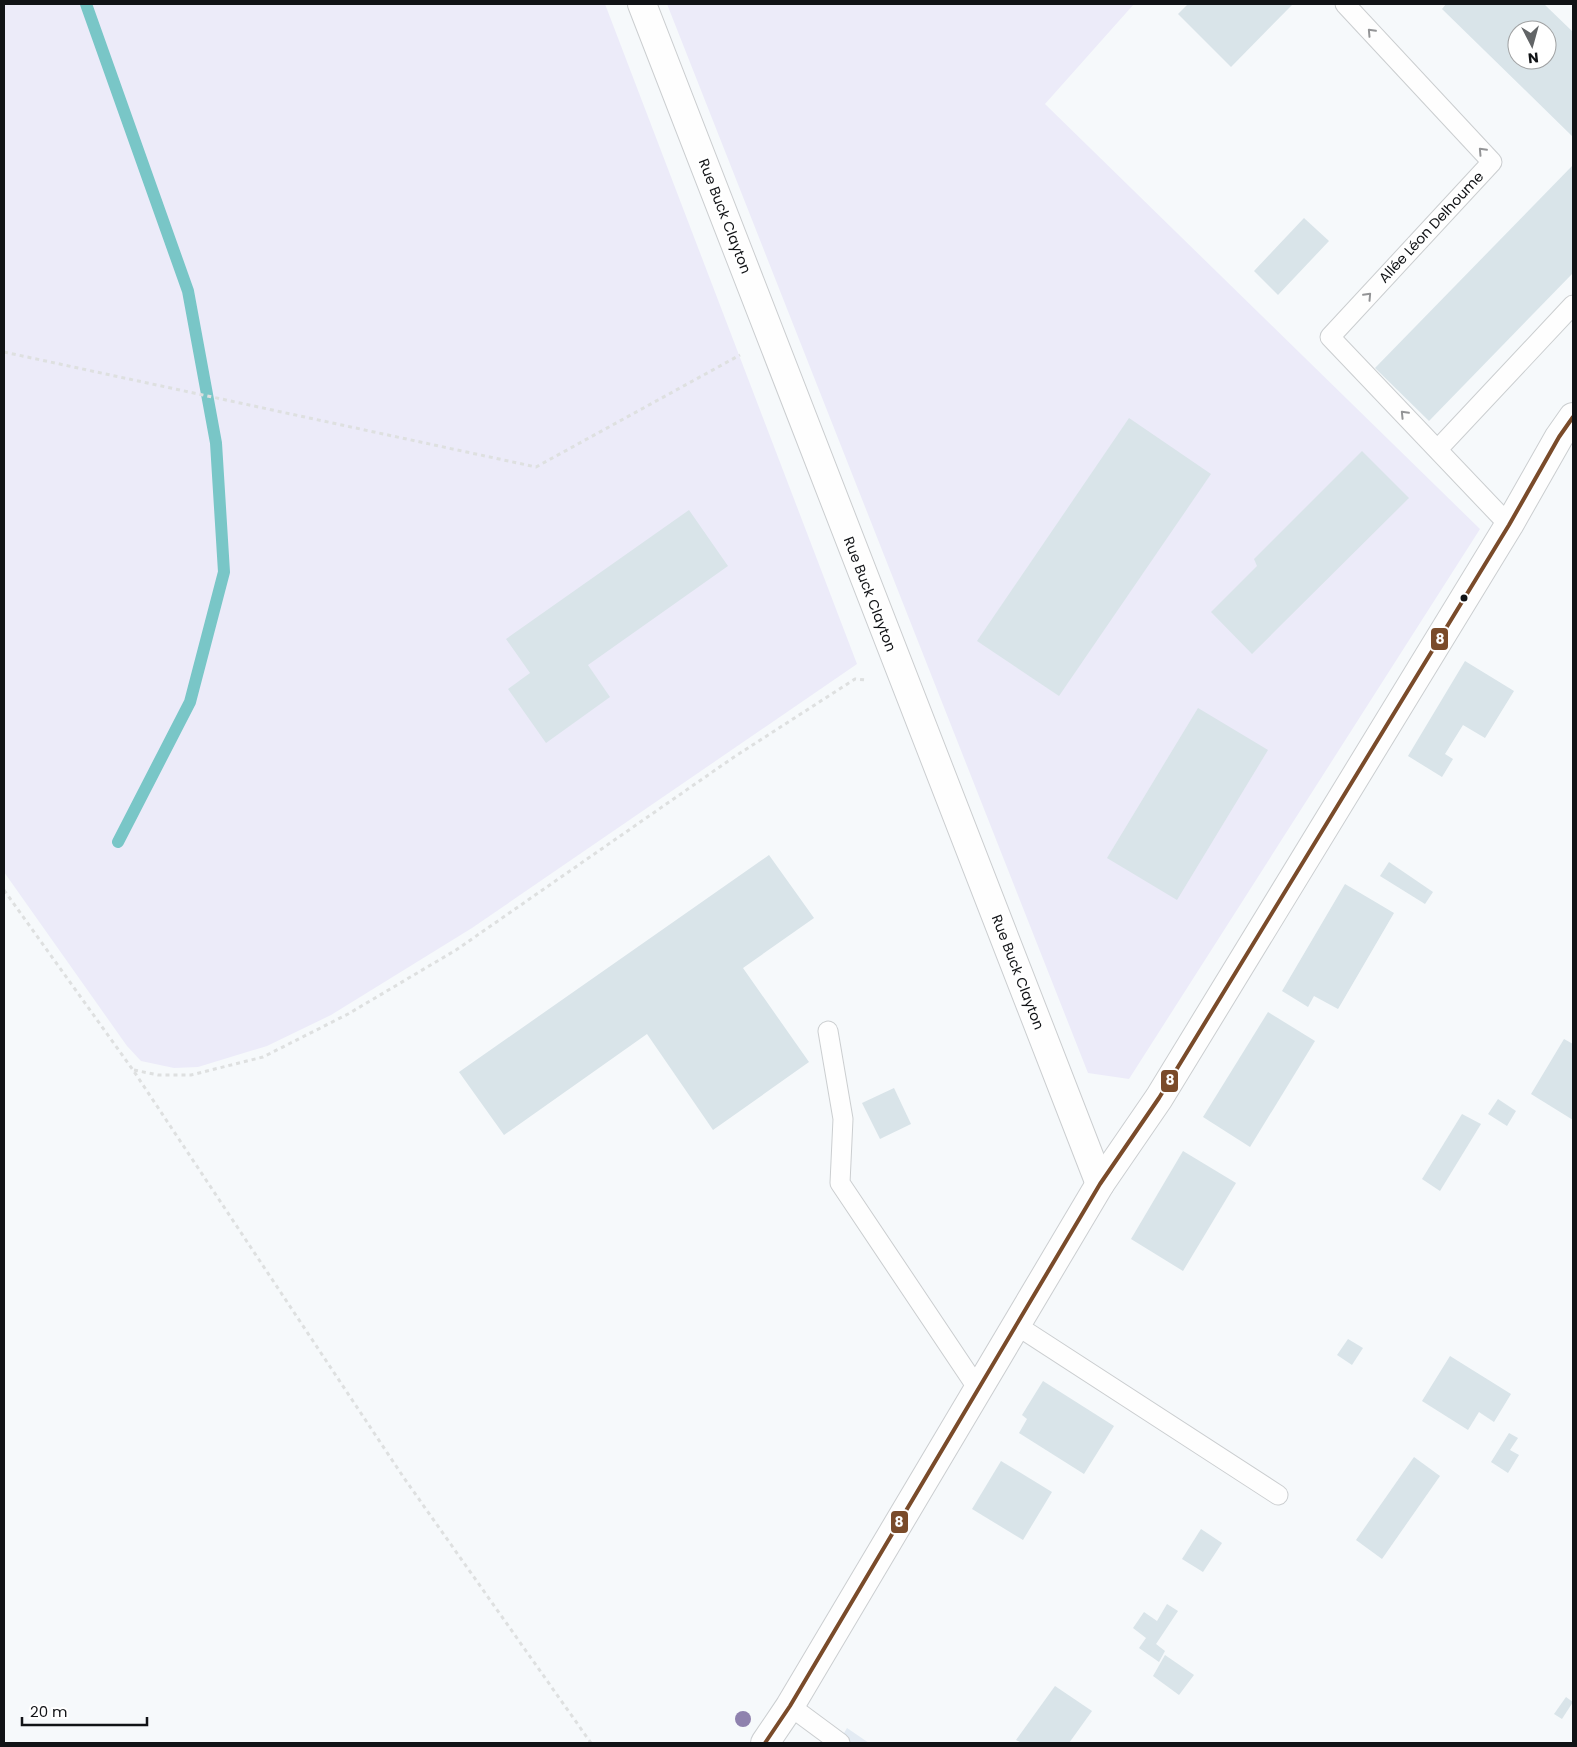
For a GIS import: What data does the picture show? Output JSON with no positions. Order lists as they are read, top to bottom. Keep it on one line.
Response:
{"streets":{"street":["Rue Buck Clayton"],"lane":["Allée Léon Delhoume"]},"lines":["transit line 8"],"scale_bar":"20 m","north":"bottom"}
